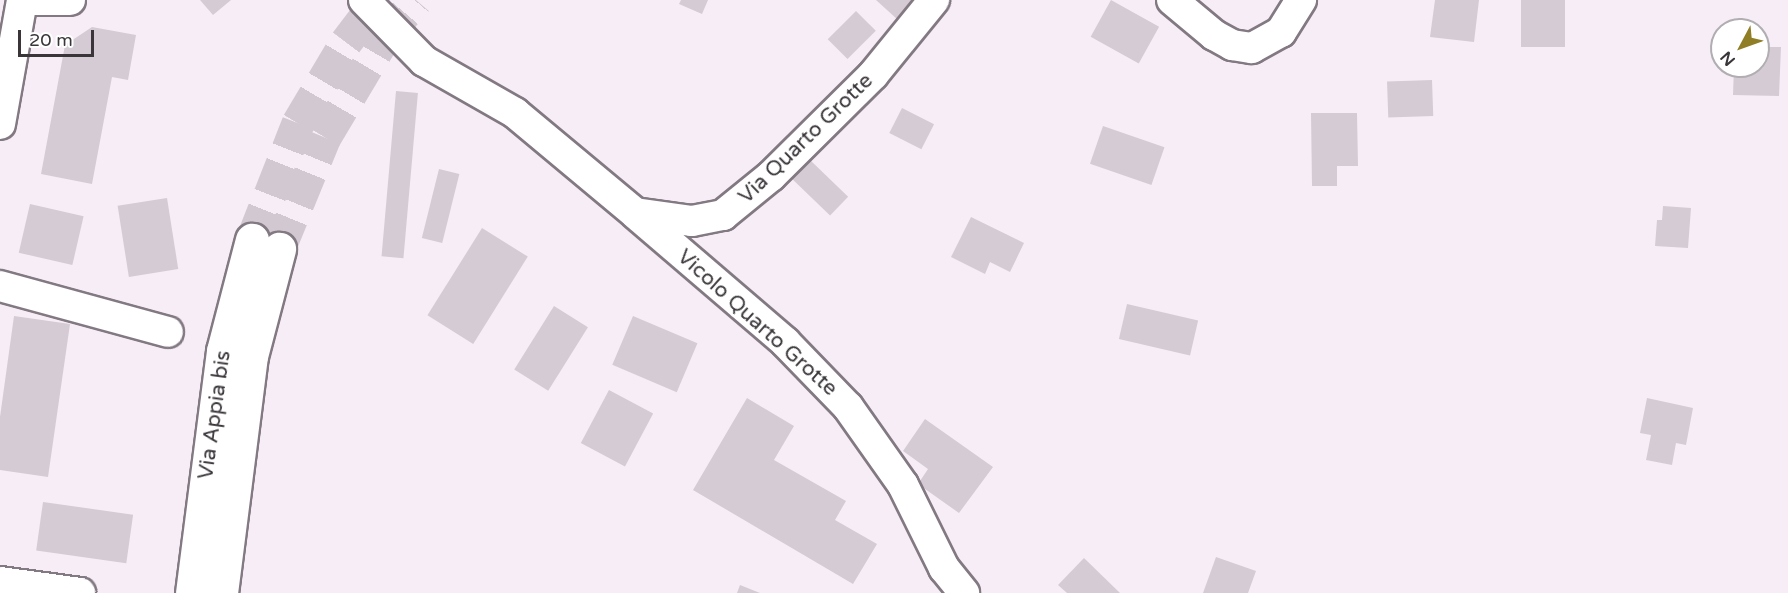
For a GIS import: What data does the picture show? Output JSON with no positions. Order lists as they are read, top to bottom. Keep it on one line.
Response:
{"streets":{"highway":["Via Appia bis"],"street":["Via Quarto Grotte","Vicolo Quarto Grotte"]},"crossings":[["Via Quarto Grotte","Vicolo Quarto Grotte"]],"scale_bar":"20 m","north":"bottom left"}
